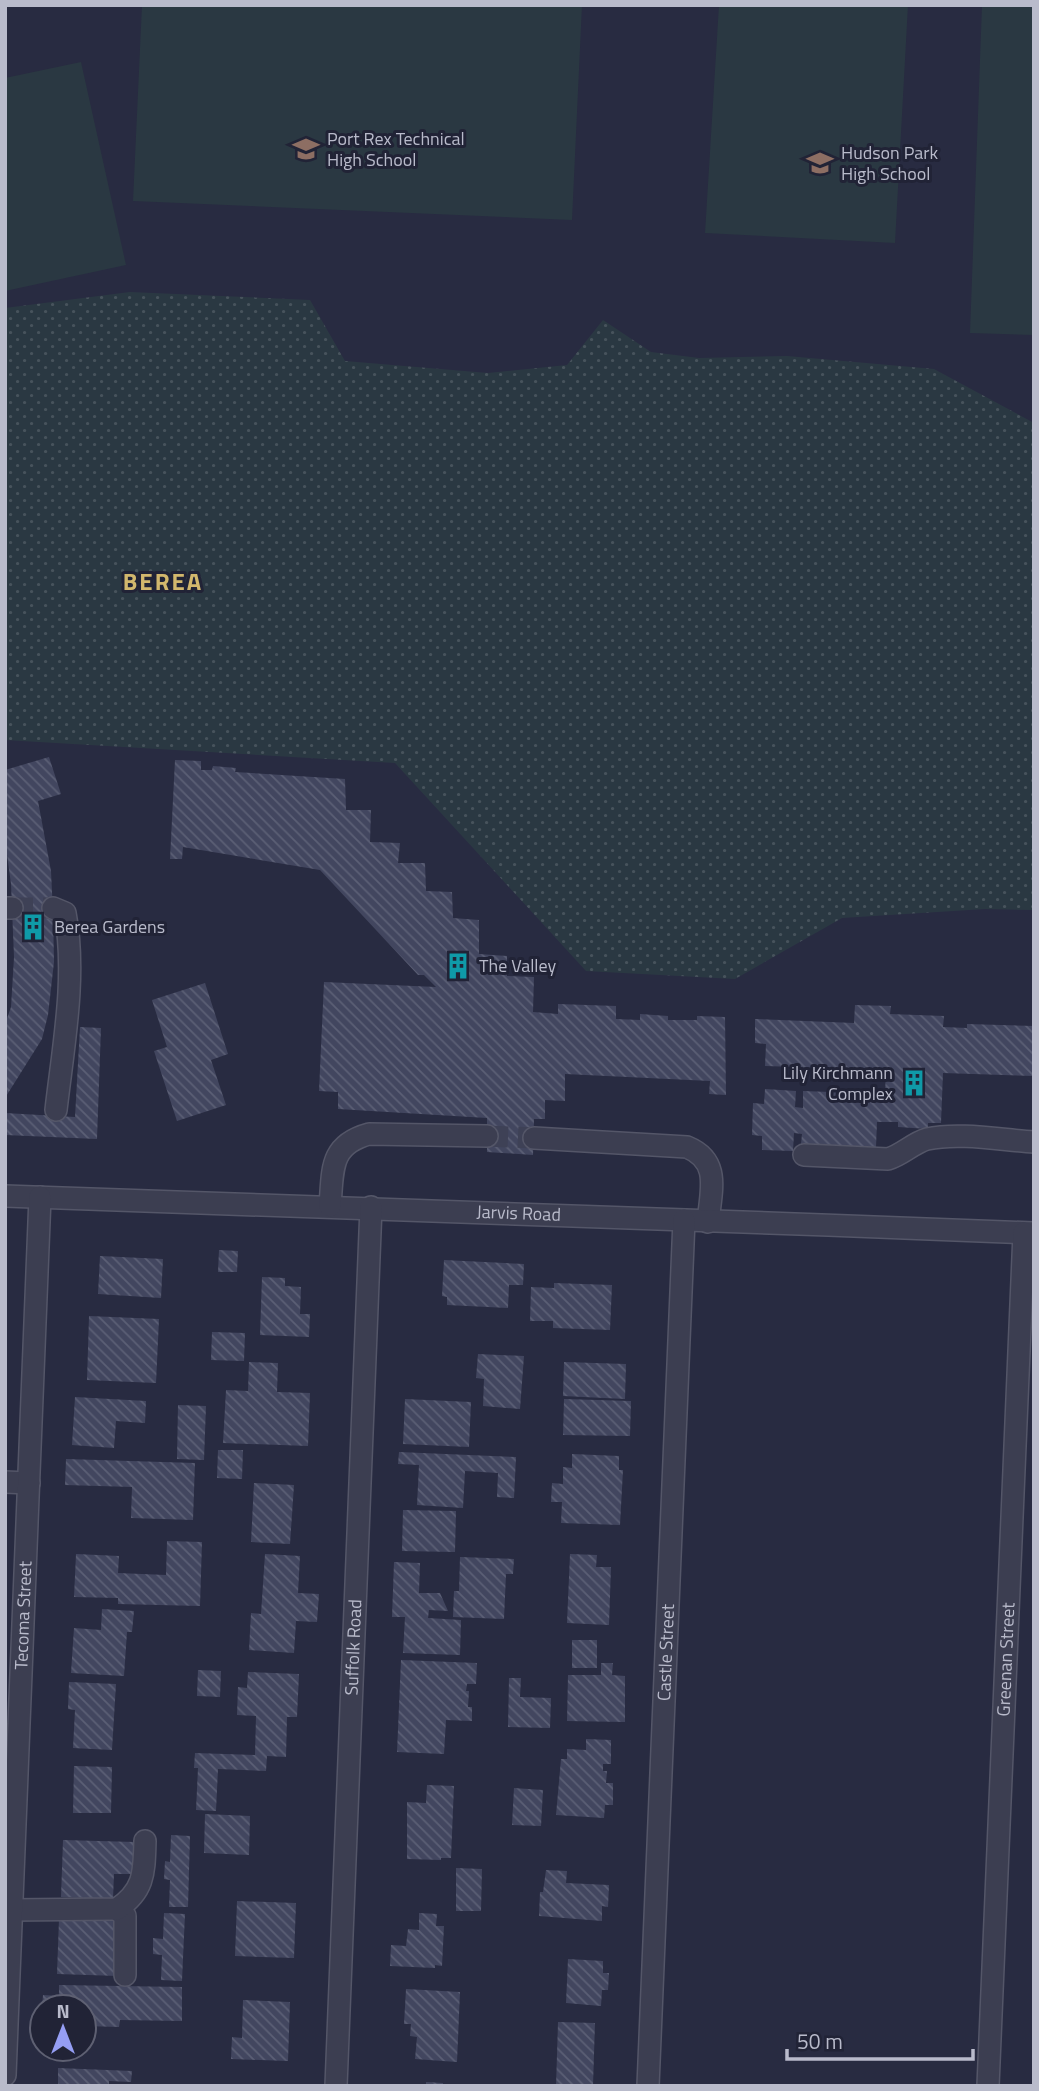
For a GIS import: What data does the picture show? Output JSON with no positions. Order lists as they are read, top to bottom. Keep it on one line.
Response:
{"streets":{"street":["Jarvis Road","Tecoma Street","Suffolk Road","Castle Street","Greenan Street"]},"crossings":[["Jarvis Road","Tecoma Street"],["Jarvis Road","Suffolk Road"],["Jarvis Road","Castle Street"],["Jarvis Road","Greenan Street"]],"districts":["BEREA"],"places":{"school or university":["Port Rex Technical High School","Hudson Park High School"],"building":["Berea Gardens","The Valley","Lily Kirchmann Complex"]},"scale_bar":"50 m","north":"top"}
